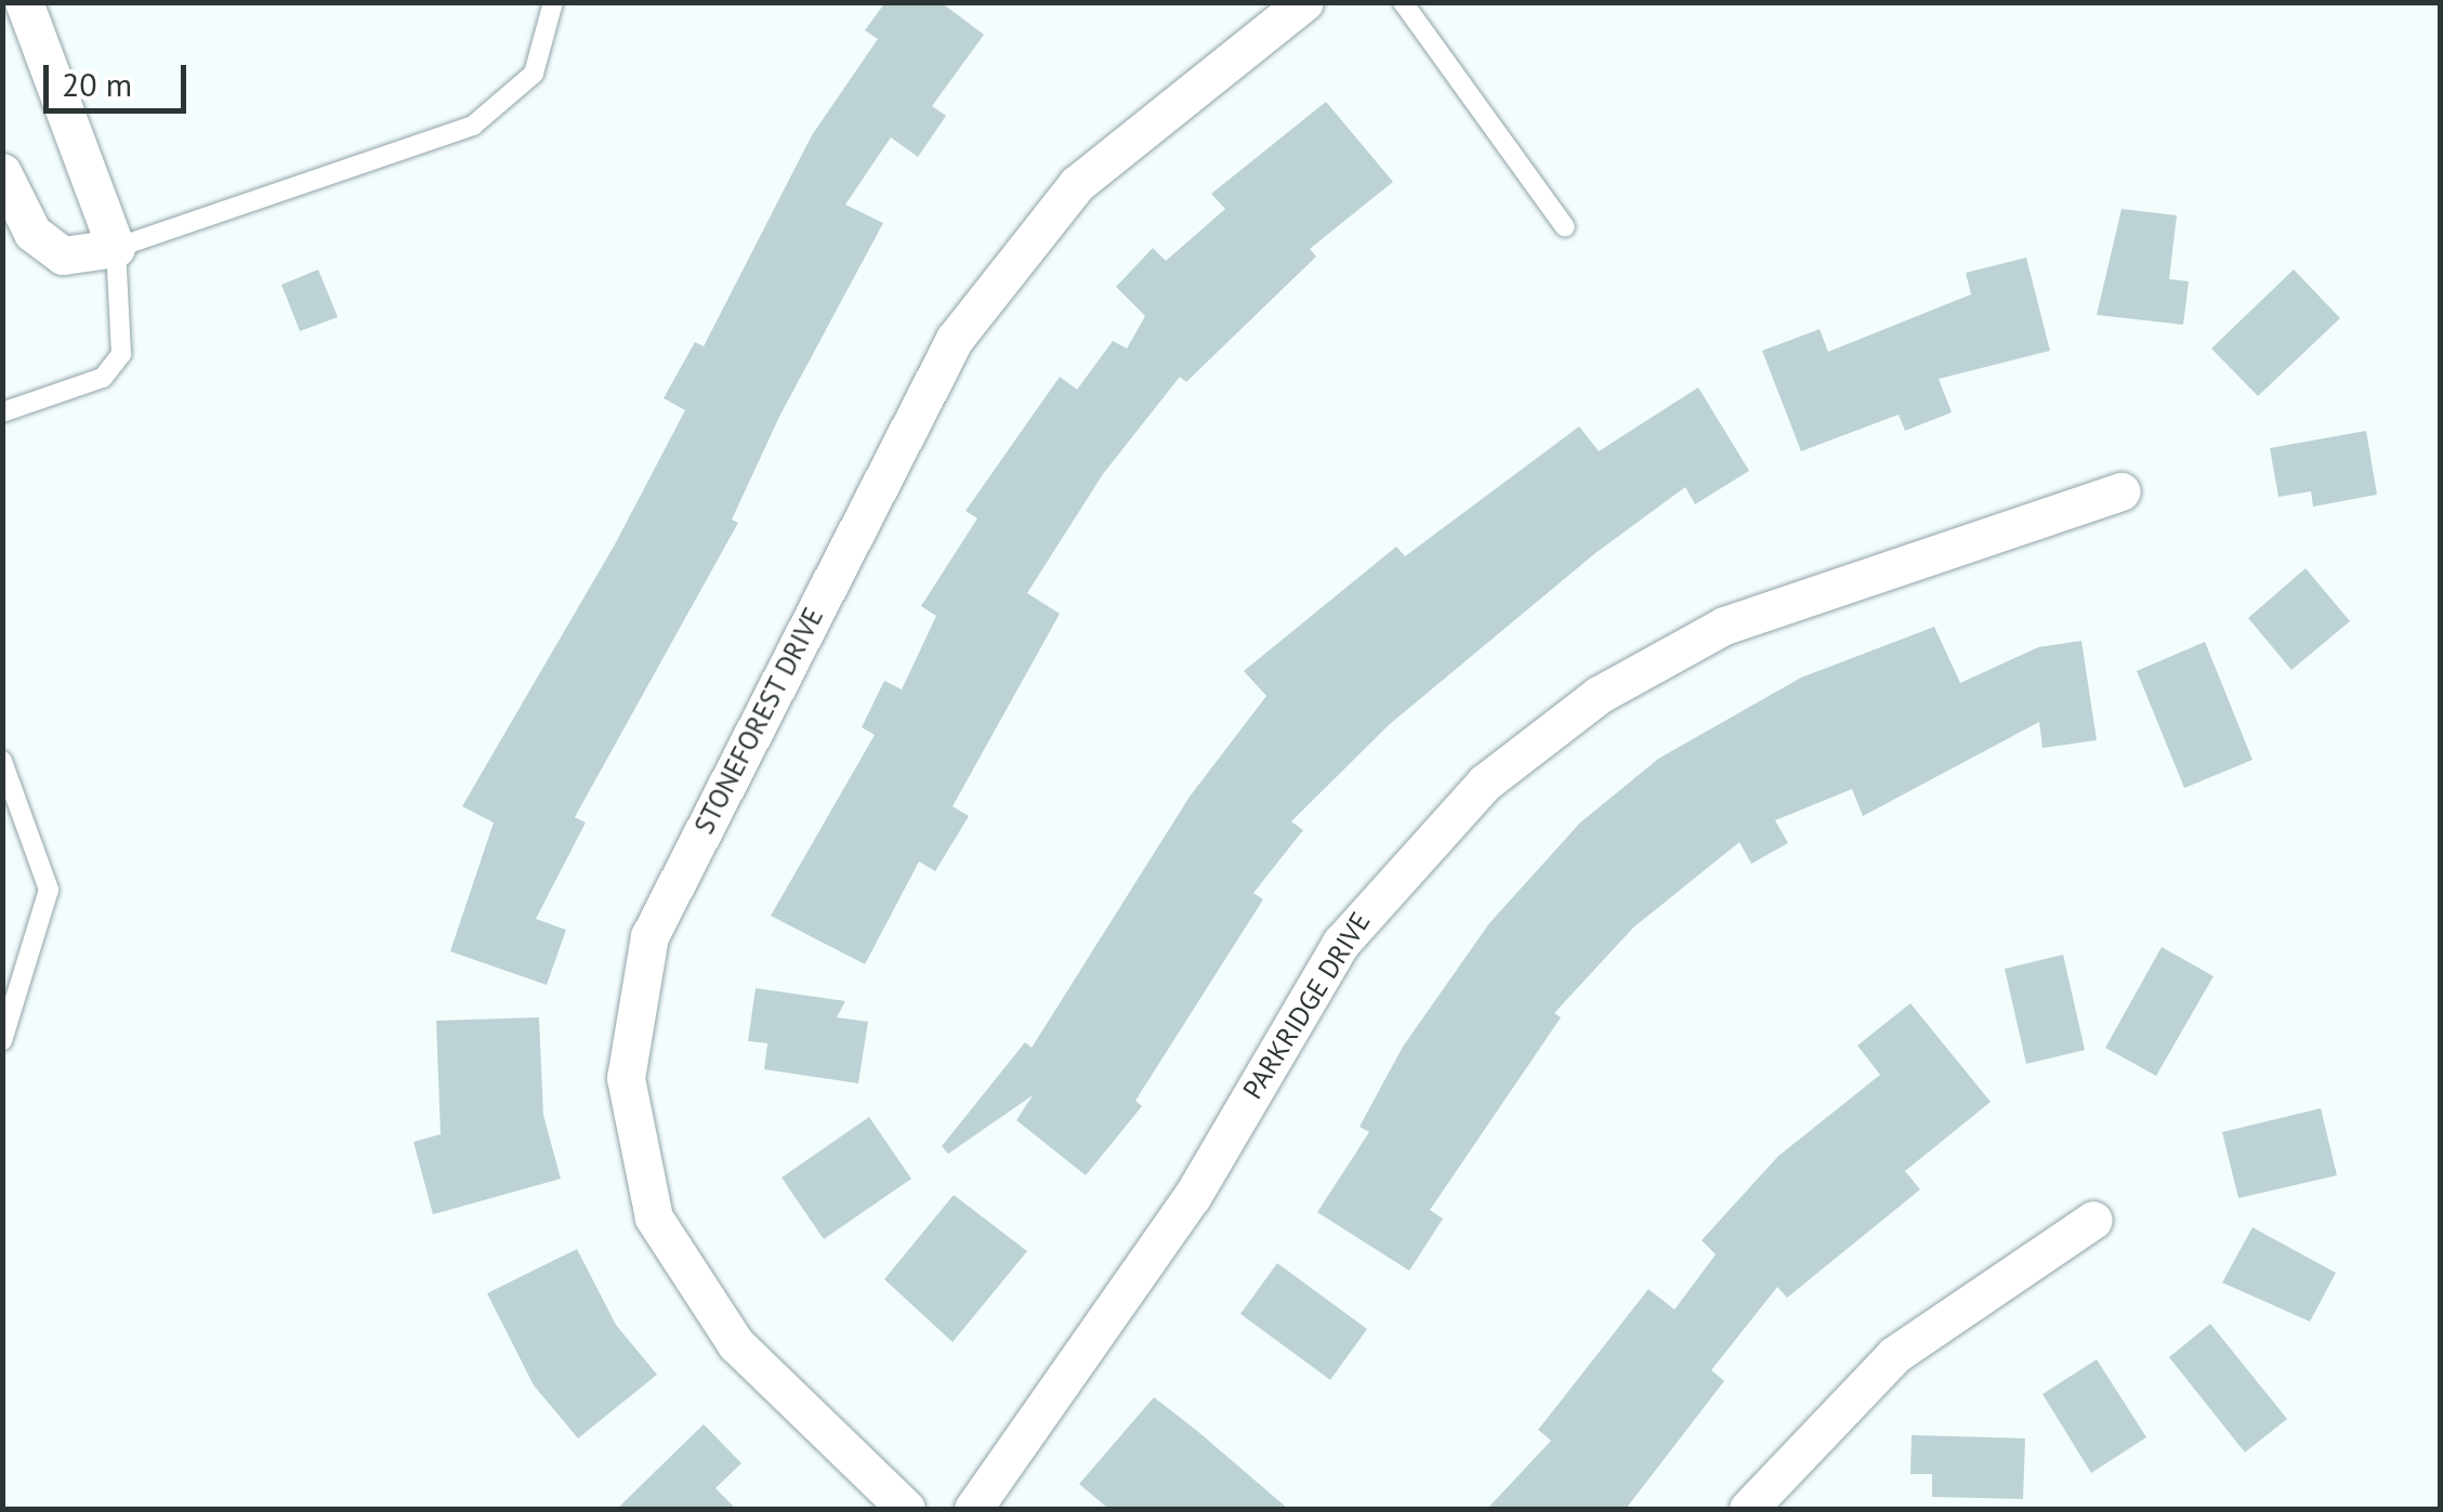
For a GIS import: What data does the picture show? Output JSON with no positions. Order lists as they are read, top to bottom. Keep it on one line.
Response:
{"streets":{"street":["STONEFOREST DRIVE","PARKRIDGE DRIVE"]},"scale_bar":"20 m"}
